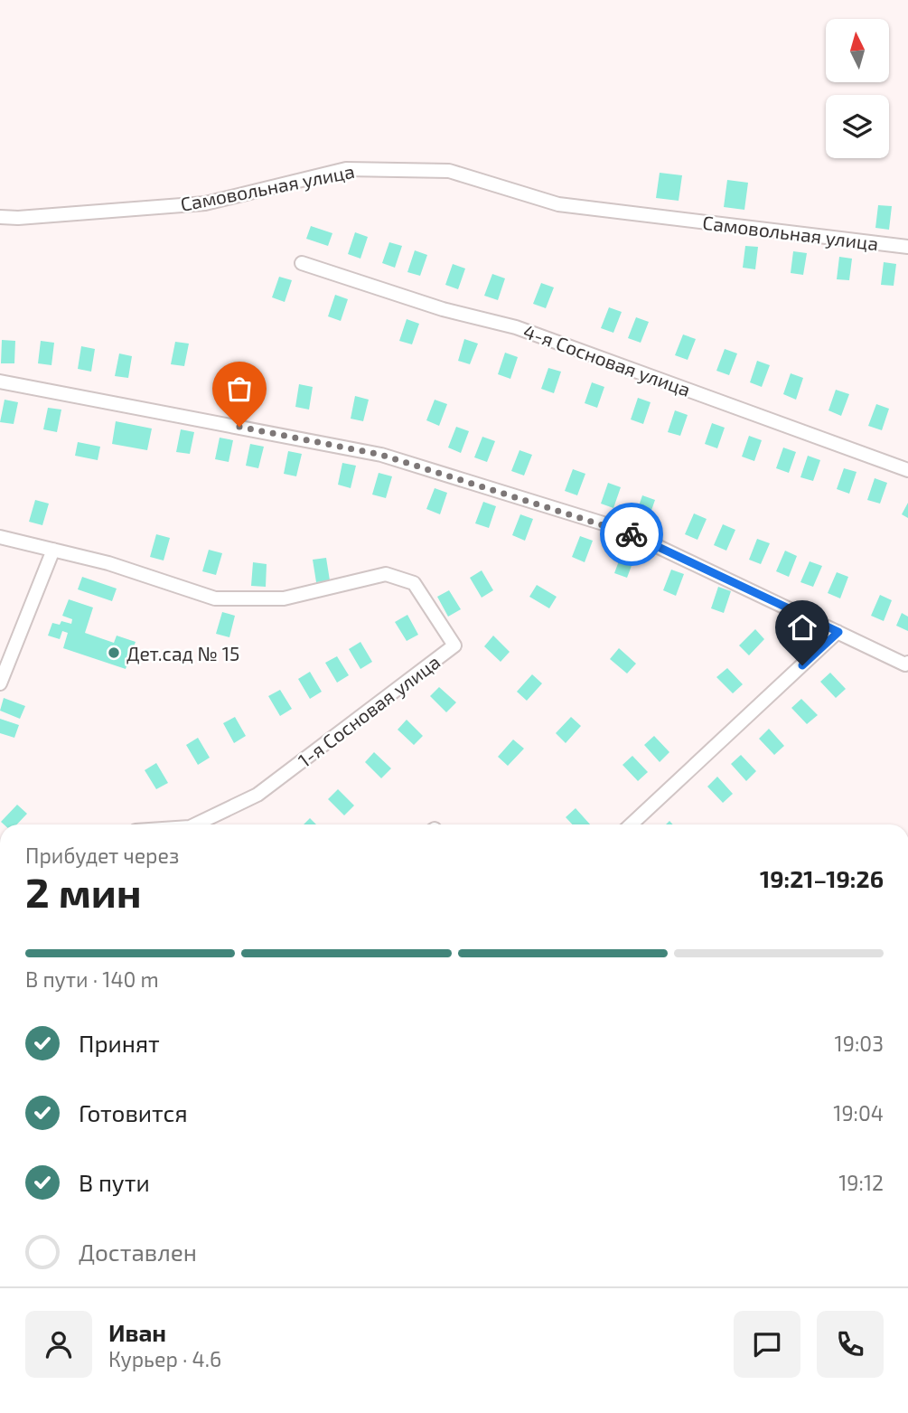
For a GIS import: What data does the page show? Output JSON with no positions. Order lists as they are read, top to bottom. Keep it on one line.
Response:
{"streets":{"street":["Самовольная улица","4-я Сосновая улица","1-я Сосновая улица"]},"places":["Дет.сад № 15"],"north":"top","page":{"heading":["2 мин","Прибудет через","19:21–19:26"],"panel":["Иван","Курьер · 4.6"],"bar":"В пути · 140 m","list":[["Принят","19:03"],["Готовится","19:04"],["В пути","19:12"],"Доставлен"]}}
